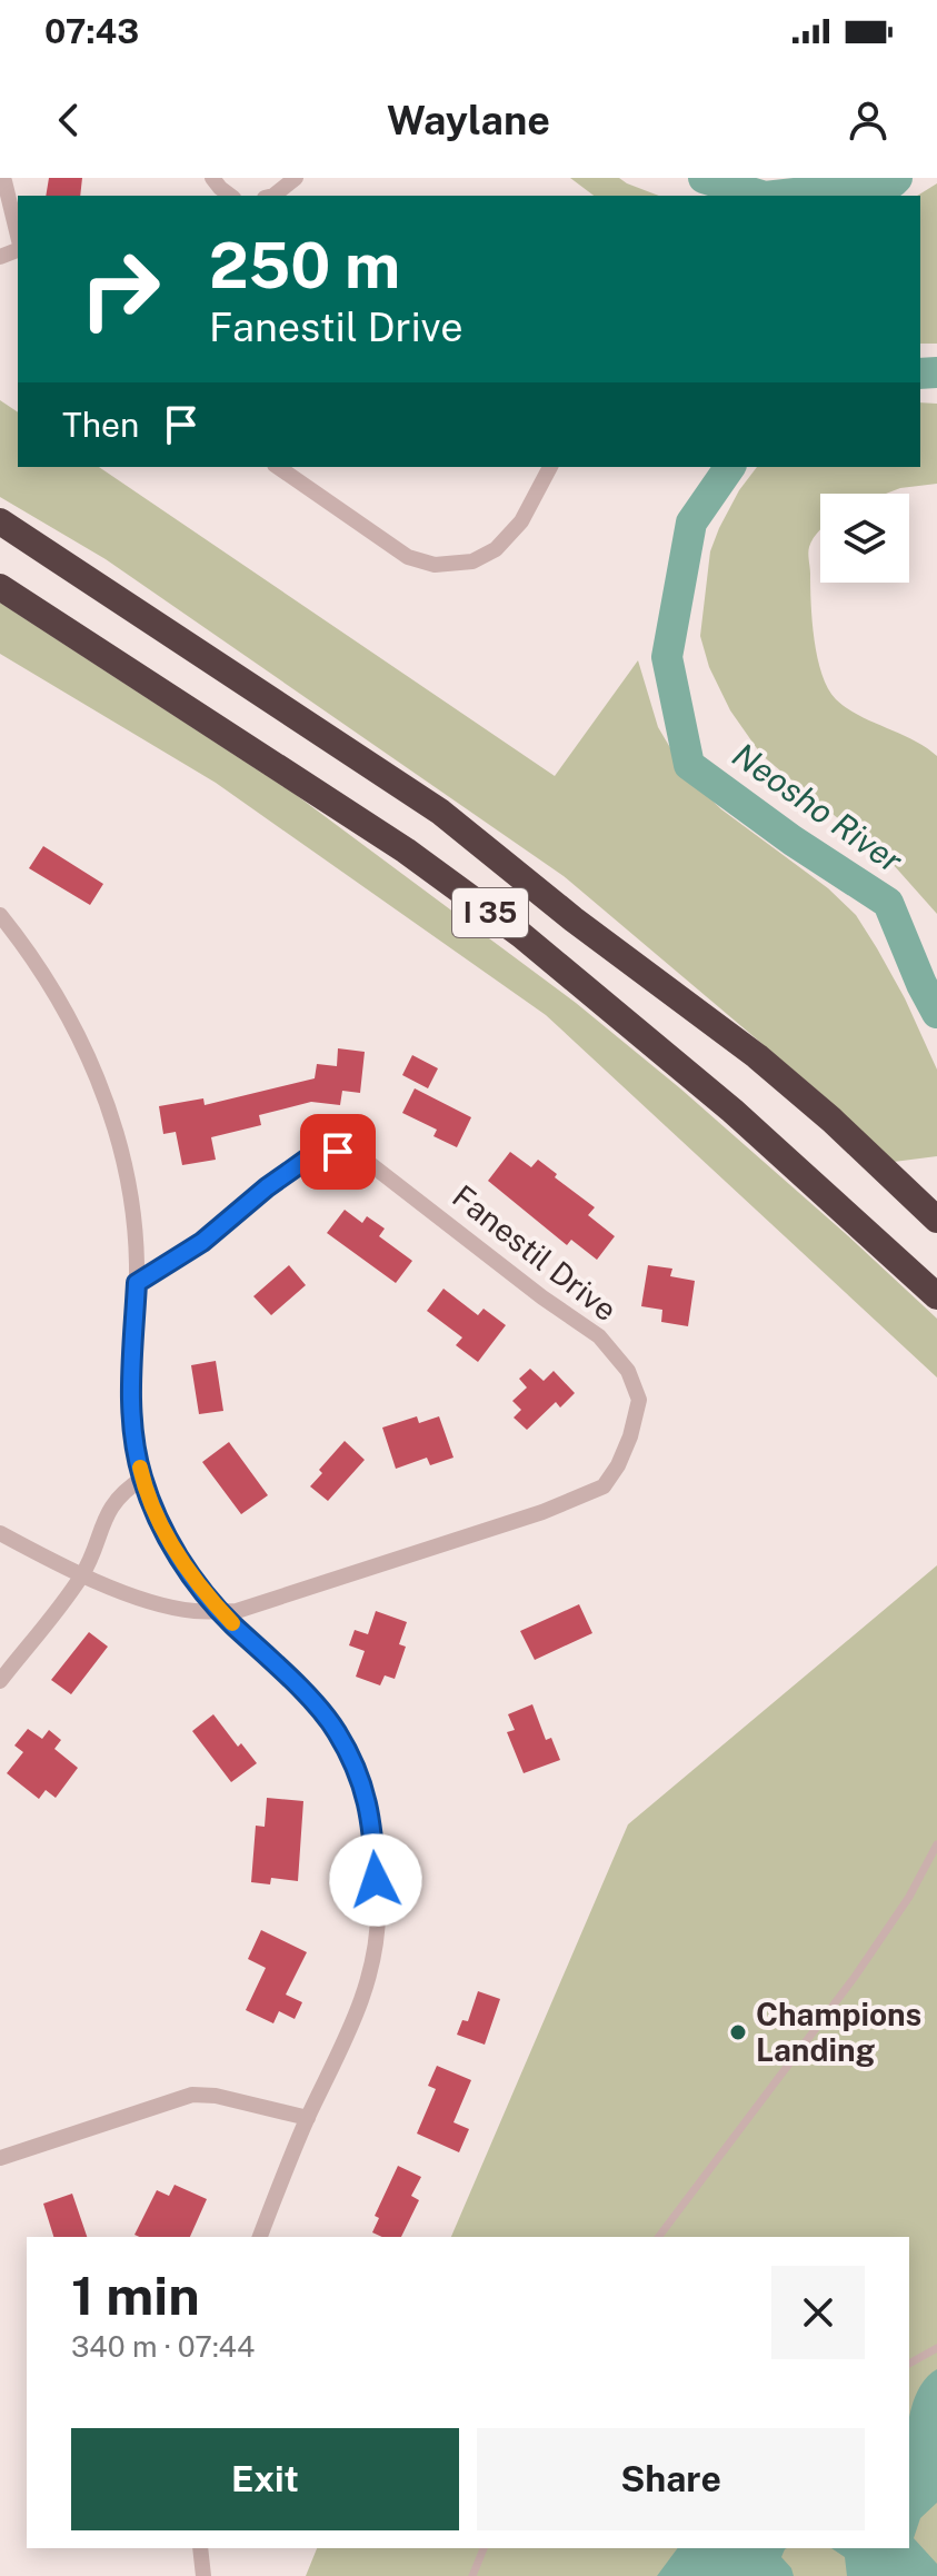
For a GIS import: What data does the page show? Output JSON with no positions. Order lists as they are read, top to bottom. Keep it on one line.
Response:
{"streets":{"highway":["I 35"],"street":["Fanestil Drive"]},"water":["Neosho River"],"places":["Champions Landing"],"page":{"status":"07:43","header":"Waylane","turn":["250 m","Fanestil Drive"],"then":"Then","heading":["1 min","340 m · 07:44"],"buttons":["Exit","Share"]}}
